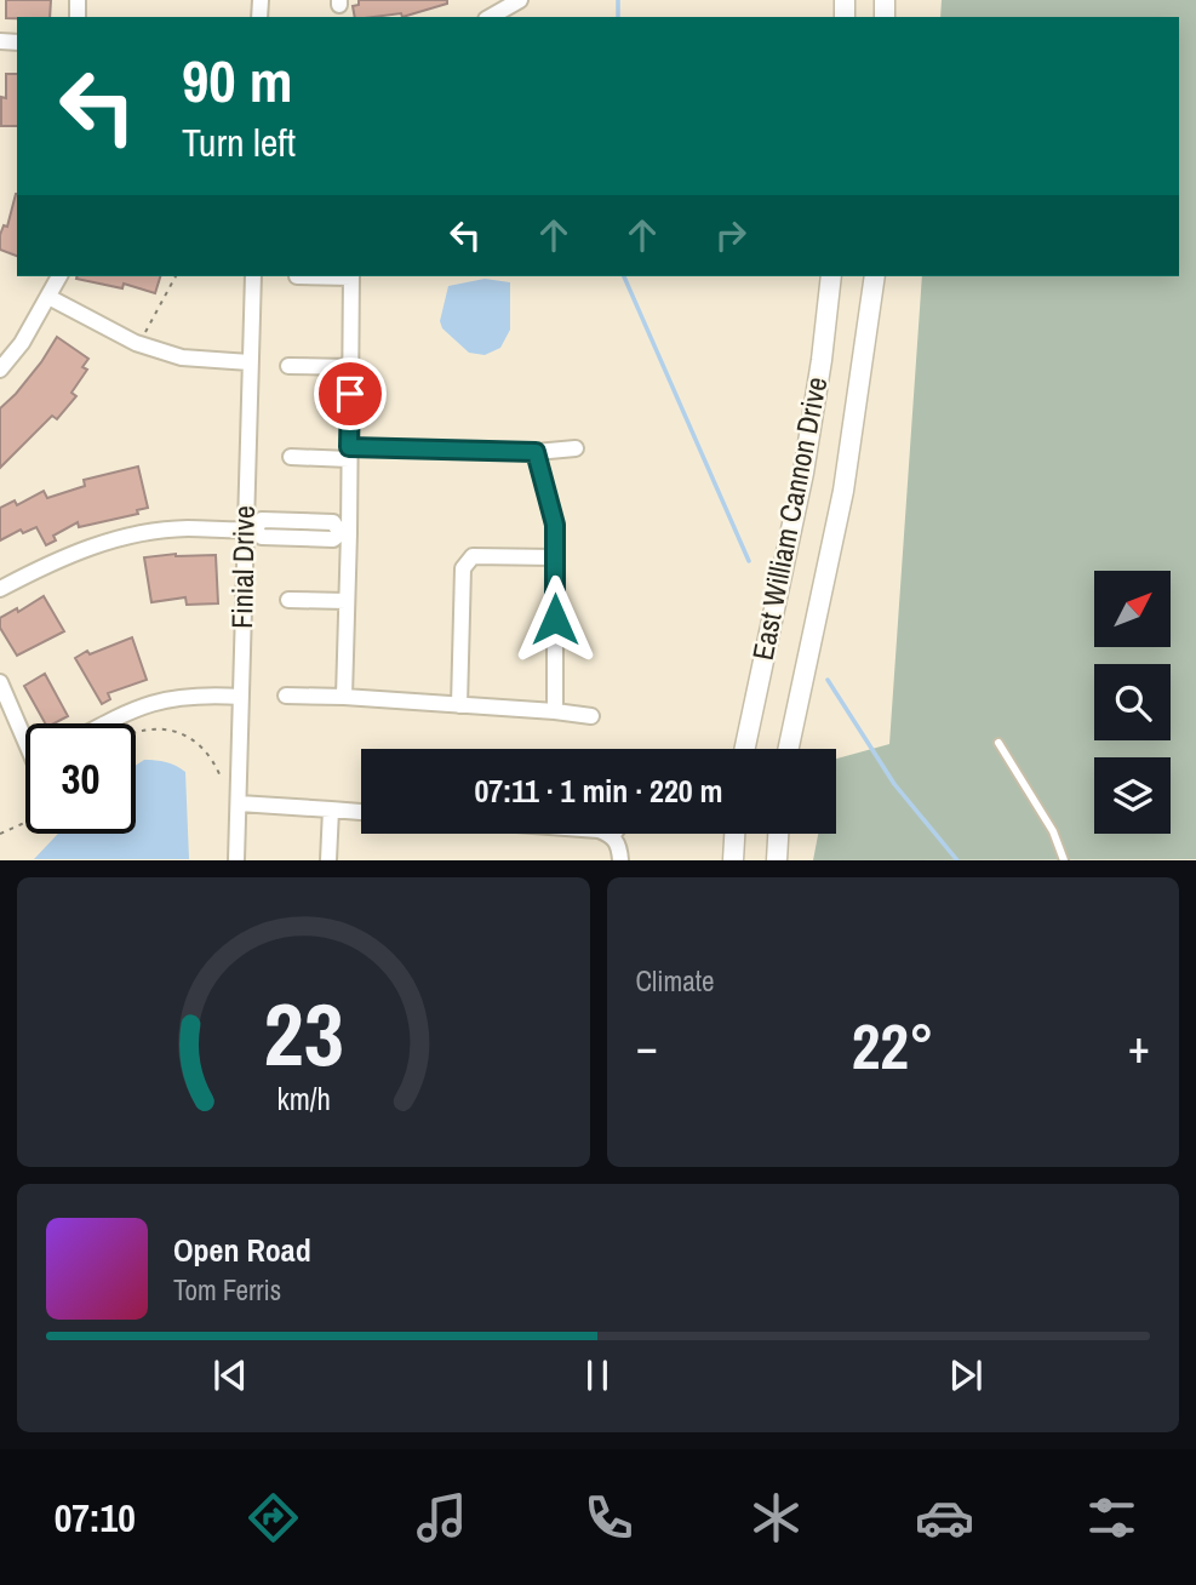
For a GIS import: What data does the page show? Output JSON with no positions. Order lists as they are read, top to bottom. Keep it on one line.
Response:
{"streets":{"street":["East William Cannon Drive","Finial Drive"]},"north":"top right","page":{"turn":["90 m","Turn left"],"limit":"30","trip":"07:11 · 1 min · 220 m","tile":"Climate","heat":["−","22°","+"],"song":["Open Road","Tom Ferris"],"tabs":"07:10","gauge":["23","km/h"]}}
